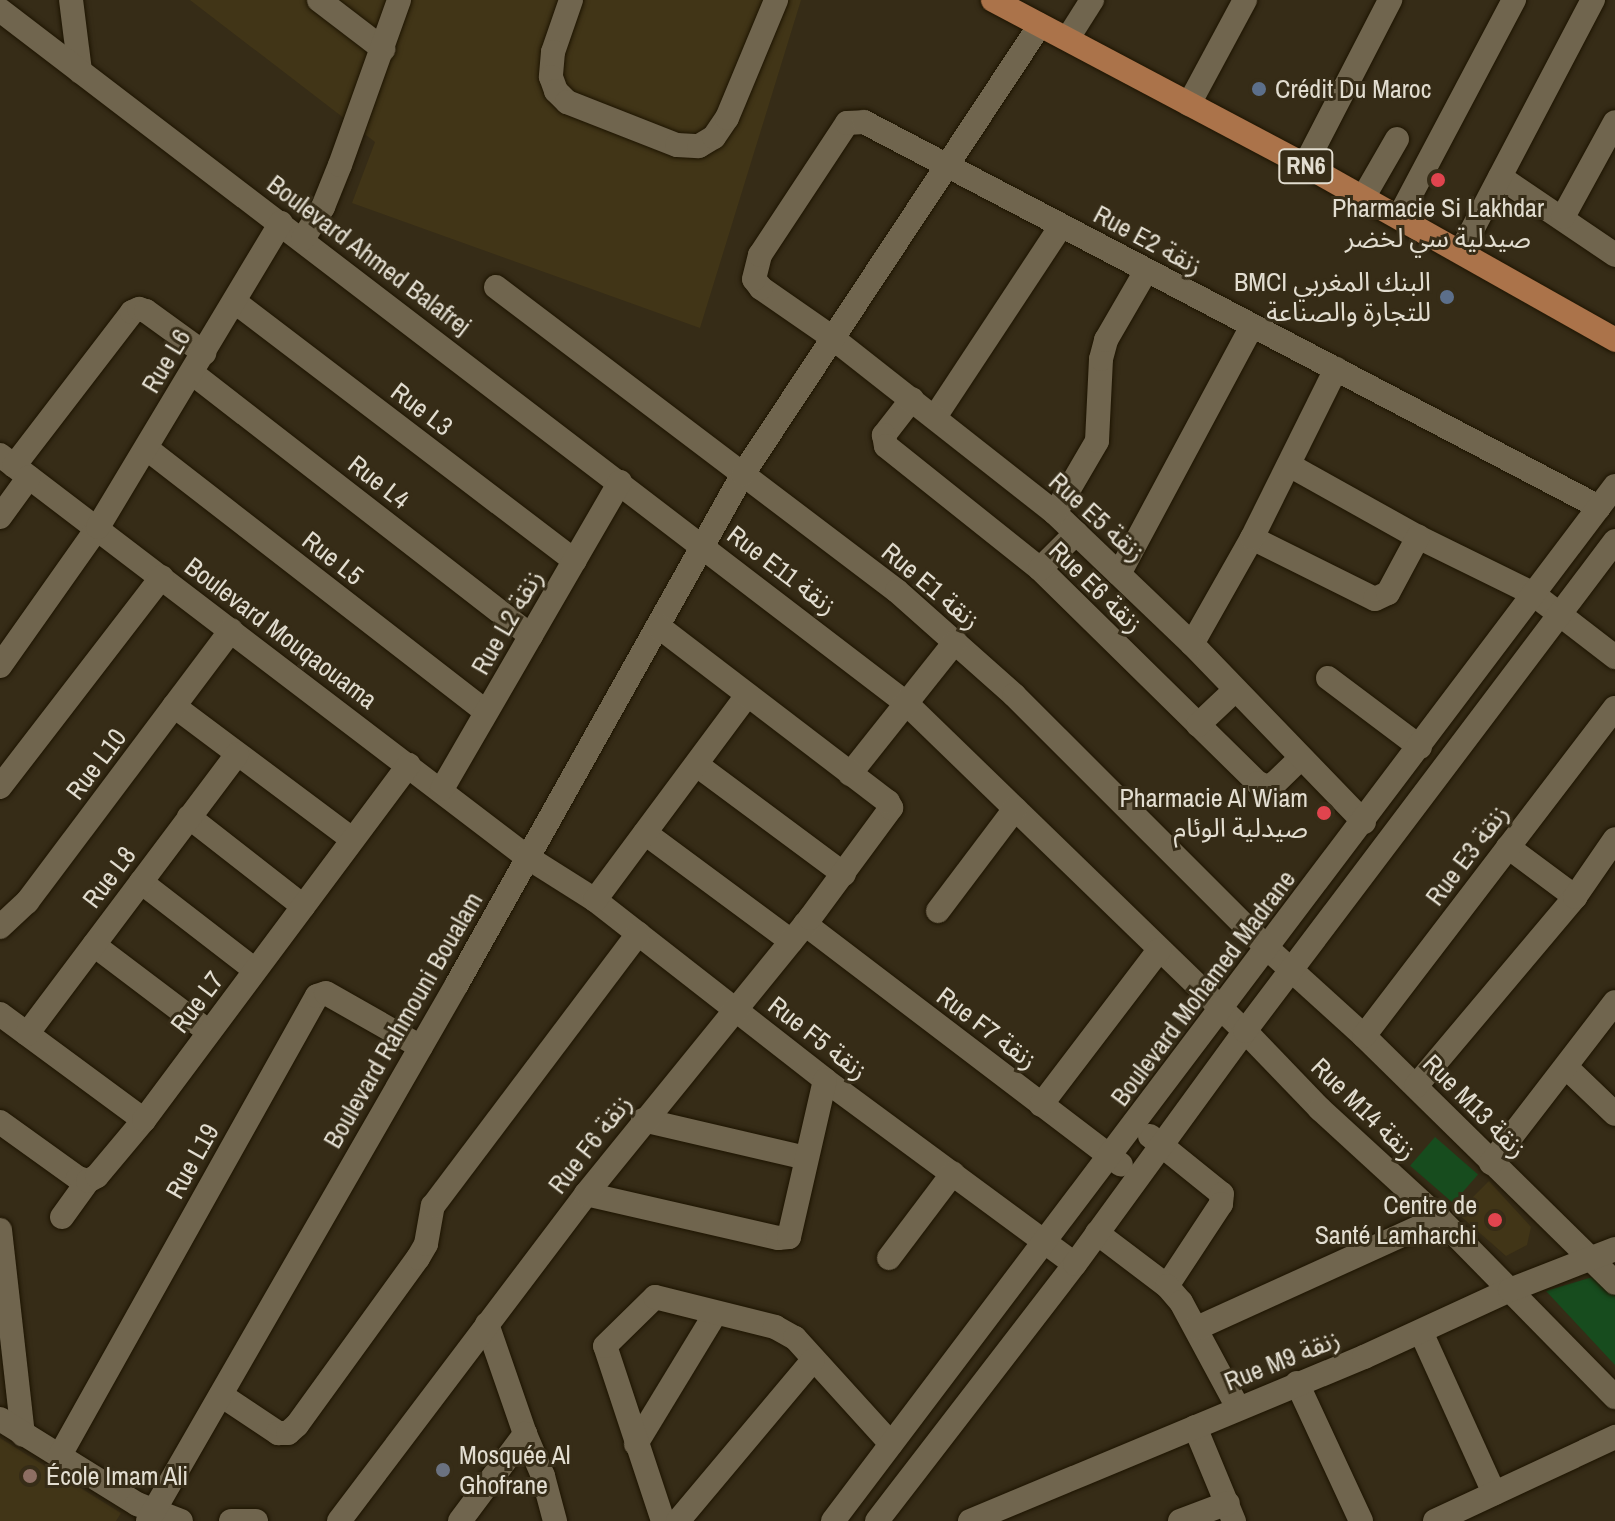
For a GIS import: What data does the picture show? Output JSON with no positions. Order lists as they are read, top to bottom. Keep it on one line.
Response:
{"streets":{"main road":["RN6"],"street":["Rue E2 زنقة","Boulevard Ahmed Balafrej","Rue L6","Rue L3","Rue L4","Rue E5 زنقة","Rue L5","Rue E11 زنقة","Rue E1 زنقة","Rue E6 زنقة","Rue L2 زنقة","Boulevard Mouqaouama","Rue L10","Rue E3 زنقة","Rue L8","Boulevard Mohamed Madrane","Rue L7","Boulevard Rahmouni Boualam","Rue F7 زنقة","Rue F5 زنقة","Rue M13 زنقة","Rue M14 زنقة","Rue F6 زنقة","Rue L19","Rue M9 زنقة"]},"crossings":[["RN6","Rue E11 زنقة"],["Rue E2 زنقة","Rue E5 زنقة"],["Rue E2 زنقة","Rue E11 زنقة"],["Rue E2 زنقة","Boulevard Mohamed Madrane"],["Boulevard Ahmed Balafrej","Rue L6"],["Boulevard Ahmed Balafrej","Rue E11 زنقة"],["Boulevard Ahmed Balafrej","Rue L2 زنقة"],["Boulevard Ahmed Balafrej","Boulevard Rahmouni Boualam"],["Rue L6","Rue L3"],["Rue L6","Rue L4"],["Rue L6","Rue L5"],["Rue L6","Boulevard Mouqaouama"],["Rue L3","Rue L2 زنقة"],["Rue L4","Rue L2 زنقة"],["Rue L4","Boulevard Mouqaouama"],["Rue E5 زنقة","Rue E11 زنقة"],["Rue E5 زنقة","Rue E6 زنقة"],["Rue E5 زنقة","Boulevard Mohamed Madrane"],["Rue L5","Rue L2 زنقة"],["Rue E11 زنقة","Rue E1 زنقة"],["Rue E11 زنقة","Boulevard Mohamed Madrane"],["Rue E11 زنقة","Boulevard Rahmouni Boualam"],["Rue E11 زنقة","Rue M14 زنقة"],["Rue E1 زنقة","Boulevard Mohamed Madrane"],["Rue E1 زنقة","Rue M13 زنقة"],["Rue L2 زنقة","Boulevard Mouqaouama"],["Boulevard Mouqaouama","Rue L10"],["Boulevard Mouqaouama","Rue L7"],["Boulevard Mouqaouama","Boulevard Rahmouni Boualam"],["Boulevard Mouqaouama","Rue F5 زنقة"],["Rue E3 زنقة","Rue M13 زنقة"],["Boulevard Mohamed Madrane","Rue F7 زنقة"],["Boulevard Mohamed Madrane","Rue F5 زنقة"],["Boulevard Rahmouni Boualam","Rue F5 زنقة"],["Boulevard Rahmouni Boualam","Rue L19"],["Rue F7 زنقة","Rue F6 زنقة"],["Rue F5 زنقة","Rue F6 زنقة"],["Rue M13 زنقة","Rue M9 زنقة"],["Rue M14 زنقة","Rue M9 زنقة"]],"places":["Crédit Du Maroc","Pharmacie Si Lakhdar صيدلية سي لخضر","BMCI البنك المغربي للتجارة والصناعة","Pharmacie Al Wiam صيدلية الوئام","Centre de Santé Lamharchi","Mosquée Al Ghofrane","École Imam Ali"]}
